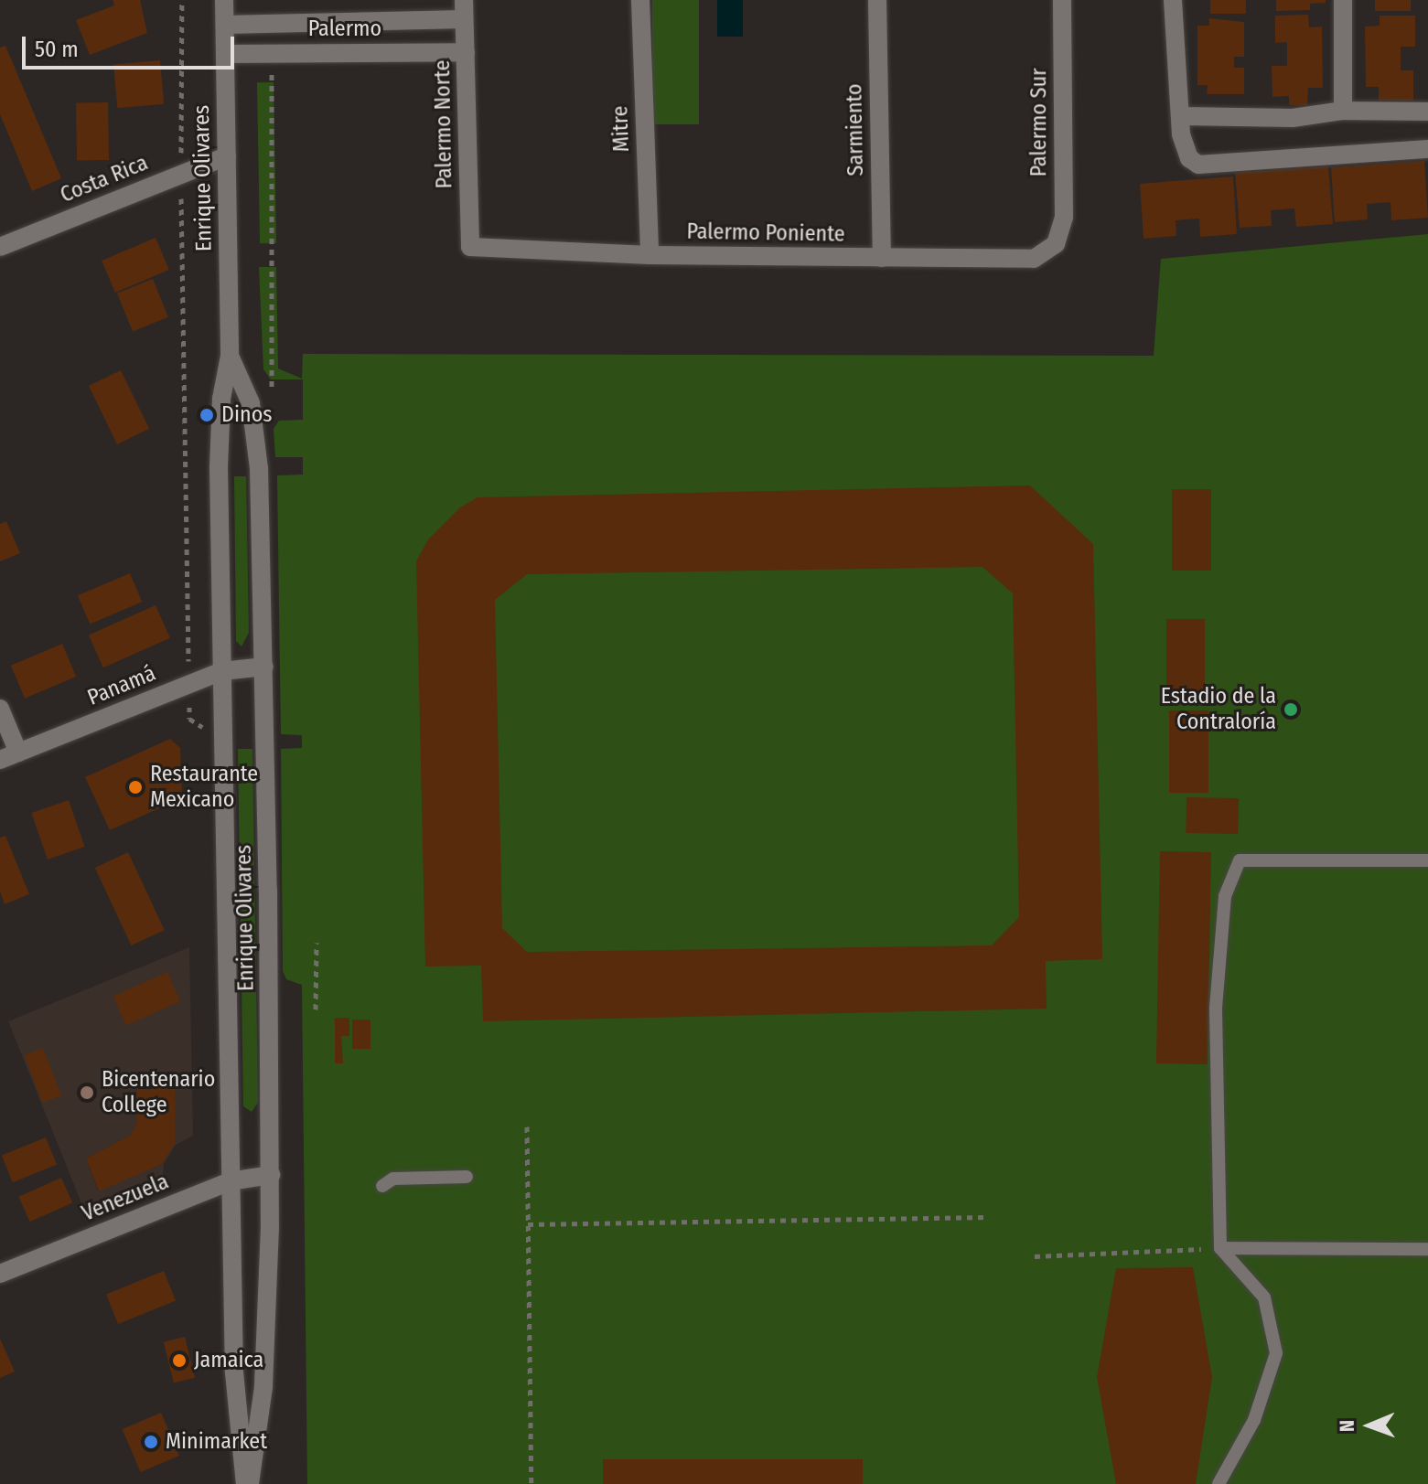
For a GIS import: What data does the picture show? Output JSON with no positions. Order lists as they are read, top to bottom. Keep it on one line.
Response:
{"streets":{"street":["Palermo","Palermo Sur","Palermo Norte","Mitre","Sarmiento","Enrique Olivares","Costa Rica","Palermo Poniente","Panamá","Venezuela"]},"crossings":[["Palermo","Palermo Norte"],["Palermo","Enrique Olivares"],["Palermo Sur","Palermo Poniente"],["Palermo Norte","Palermo Poniente"],["Mitre","Palermo Poniente"],["Sarmiento","Palermo Poniente"],["Enrique Olivares","Costa Rica"],["Enrique Olivares","Panamá"],["Enrique Olivares","Venezuela"]],"places":["Dinos","Estadio de la Contraloría","Restaurante Mexicano","Bicentenario College","Jamaica","Minimarket"],"scale_bar":"50 m","north":"left"}
